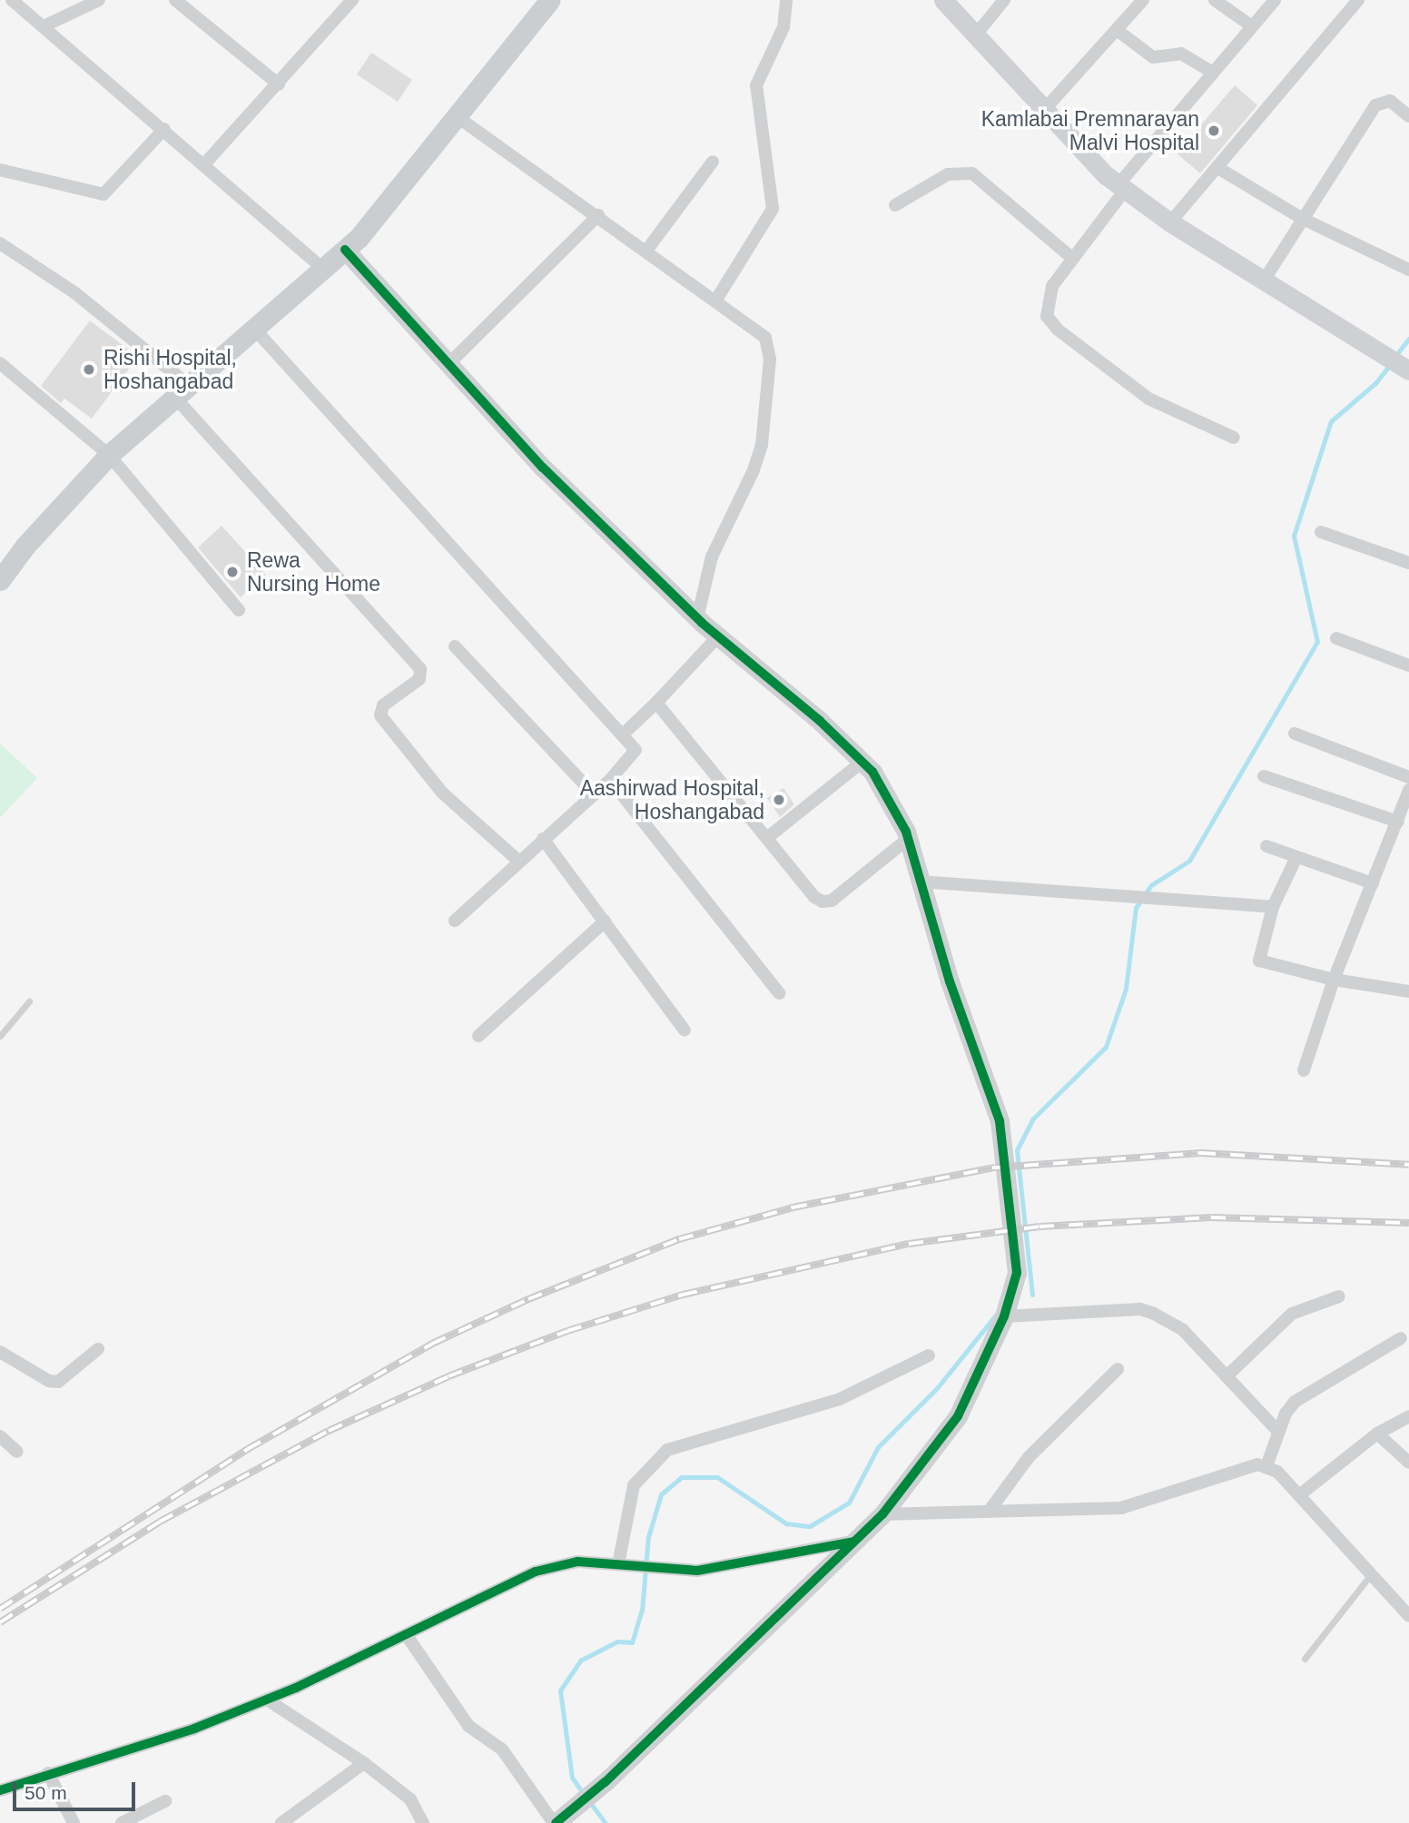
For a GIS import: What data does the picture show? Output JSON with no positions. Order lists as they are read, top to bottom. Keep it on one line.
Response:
{"places":["Kamlabai Premnarayan Malvi Hospital","Rishi Hospital, Hoshangabad","Rewa Nursing Home","Aashirwad Hospital, Hoshangabad"],"scale_bar":"50 m"}
